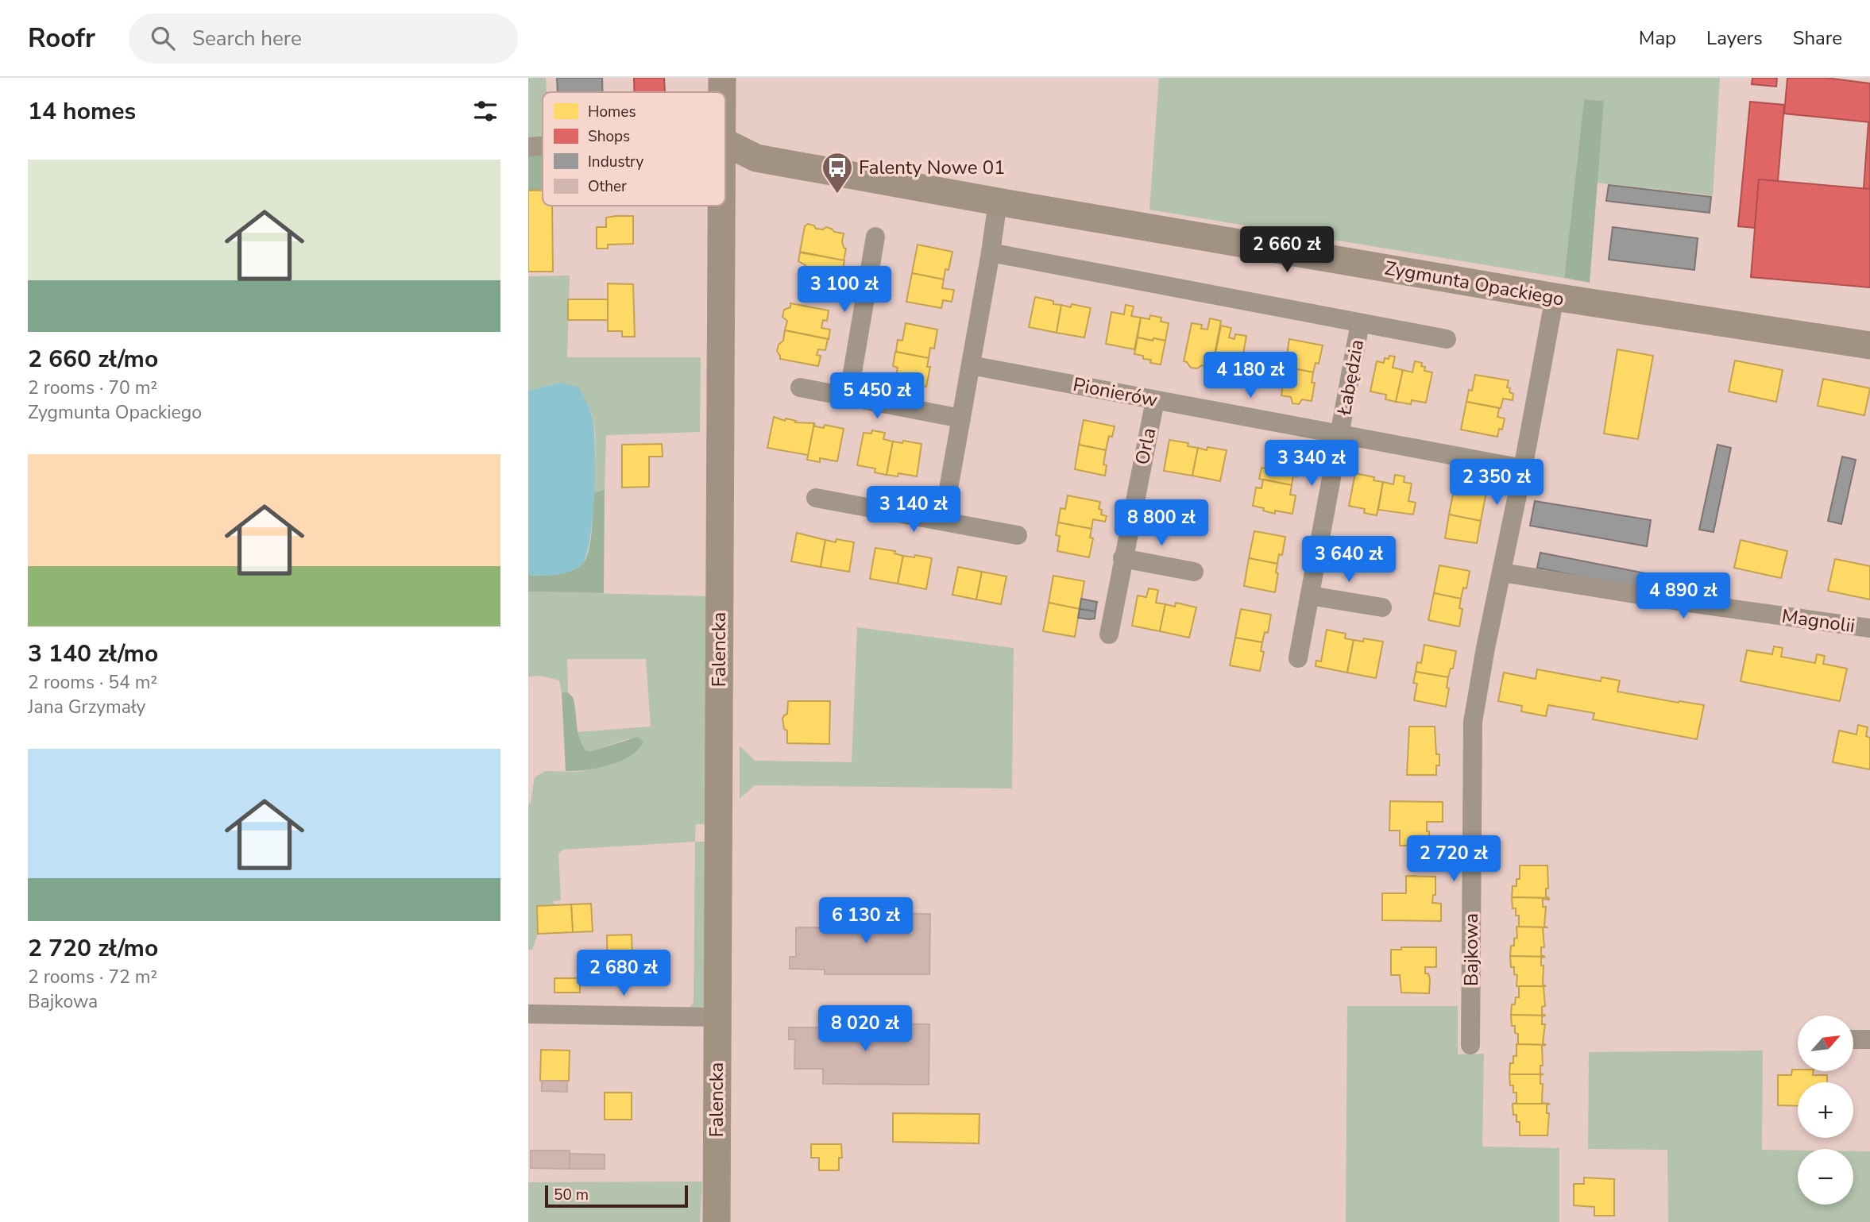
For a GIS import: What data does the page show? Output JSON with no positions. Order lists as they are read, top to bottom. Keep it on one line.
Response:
{"streets":{"street":["Zygmunta Opackiego","Łabędzia","Pionierów","Orla","Magnolii","Falencka","Bajkowa"]},"crossings":[["Zygmunta Opackiego","Bajkowa"],["Łabędzia","Pionierów"],["Pionierów","Orla"],["Pionierów","Bajkowa"],["Magnolii","Bajkowa"]],"places":{"bus stop":["Falenty Nowe 01"]},"legend":["Homes","Shops","Industry","Other"],"scale_bar":"50 m","north":"top right","page":{"header":"Roofr","search":"Search here","nav":["Map","Layers","Share"],"heading":"14 homes","list":[{"name":"2 660 zł/mo","note":"2 rooms · 70 m² · Zygmunta Opackiego"},{"name":"3 140 zł/mo","note":"2 rooms · 54 m² · Jana Grzymały"},{"name":"2 720 zł/mo","note":"2 rooms · 72 m² · Bajkowa"}],"price":["2 660 zł","3 100 zł","4 180 zł","5 450 zł","3 340 zł","2 350 zł","3 140 zł","8 800 zł","3 640 zł","4 890 zł","2 720 zł","6 130 zł","2 680 zł","8 020 zł"],"map_buttons":["+","−"],"scale":"50 m"}}
